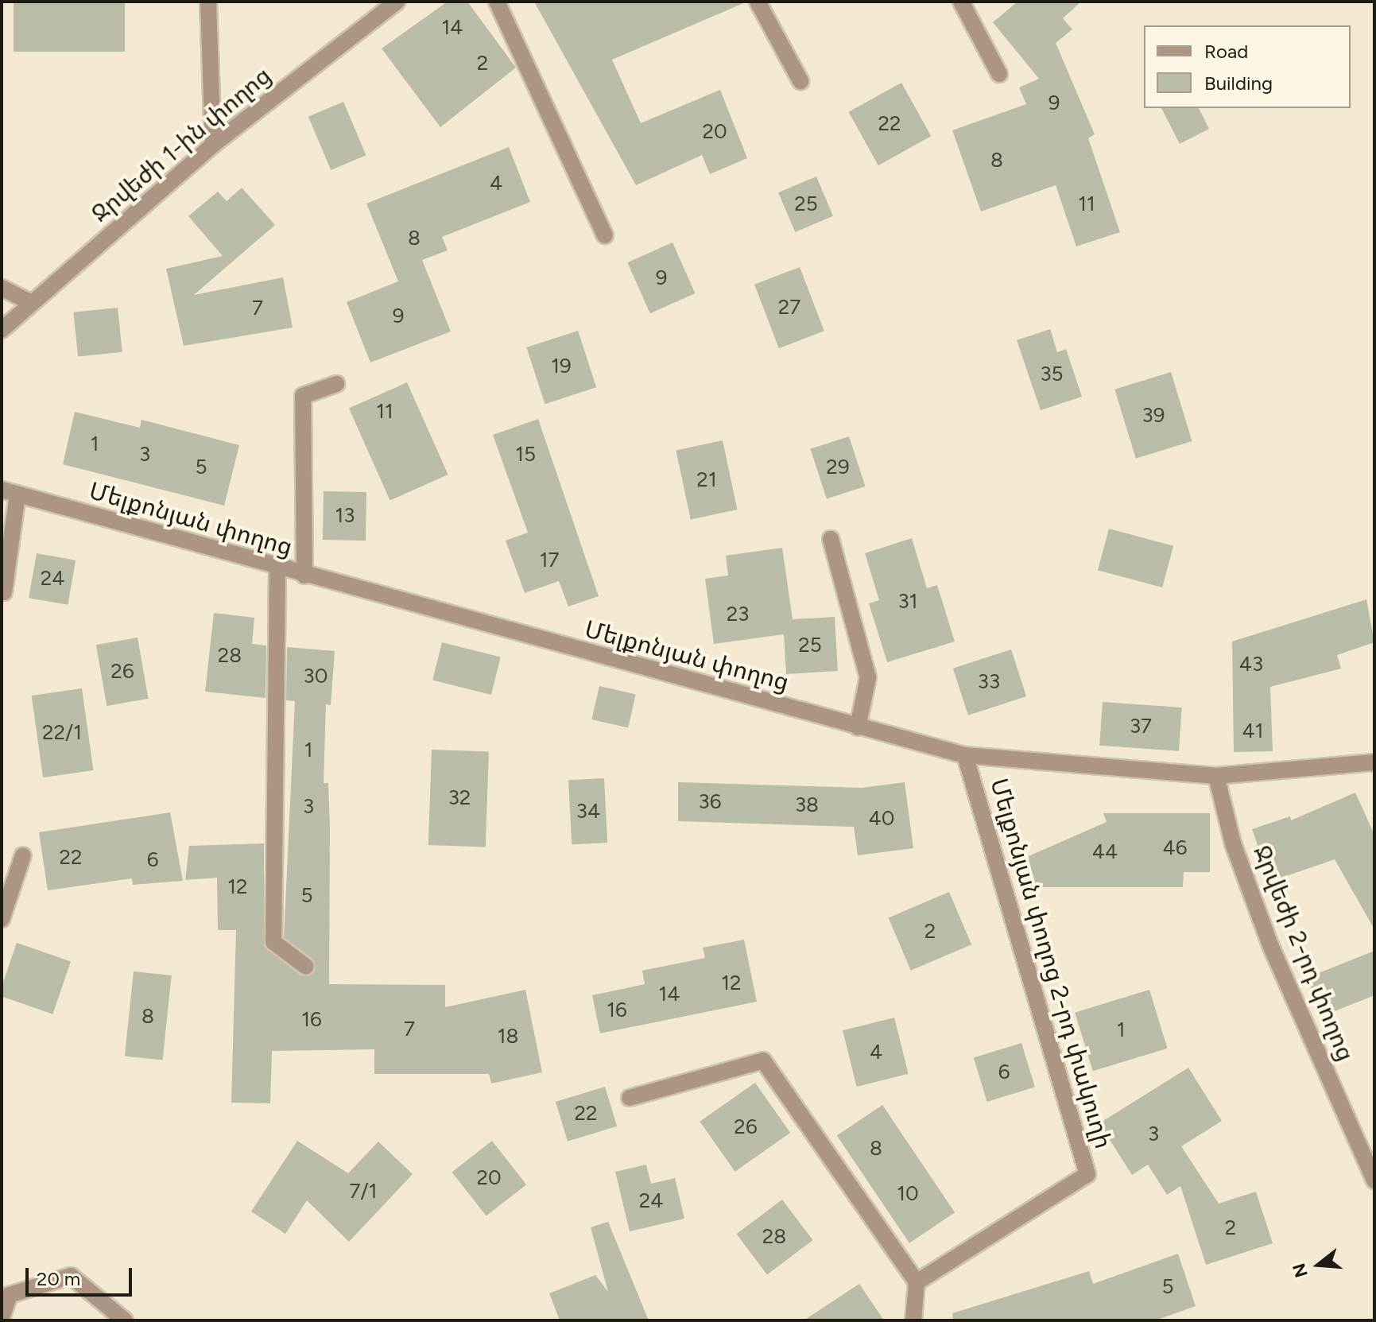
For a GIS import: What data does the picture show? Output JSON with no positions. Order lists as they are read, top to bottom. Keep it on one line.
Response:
{"streets":{"street":["Ջրվեժի 1-ին փողոց","Մելքոնյան փողոց","Ջրվեժի 2-րդ փողոց","Մելքոնյան փողոց 2-րդ փակուղի"]},"crossings":[["Մելքոնյան փողոց","Ջրվեժի 2-րդ փողոց"],["Մելքոնյան փողոց","Մելքոնյան փողոց 2-րդ փակուղի"]],"house_numbers":["14","2","9","22","20","8","4","25","11","8","9","27","7","9","19","35","11","39","1","3","15","5","29","21","13","17","24","31","23","25","28","43","26","30","33","37","41","22/1","1","32","36","38","3","34","40","46","44","22","6","12","5","2","12","14","16","8","16","7","1","18","4","6","22","26","3","8","20","7/1","10","24","2","28","5"],"legend":["Road","Building"],"scale_bar":"20 m","north":"left"}
